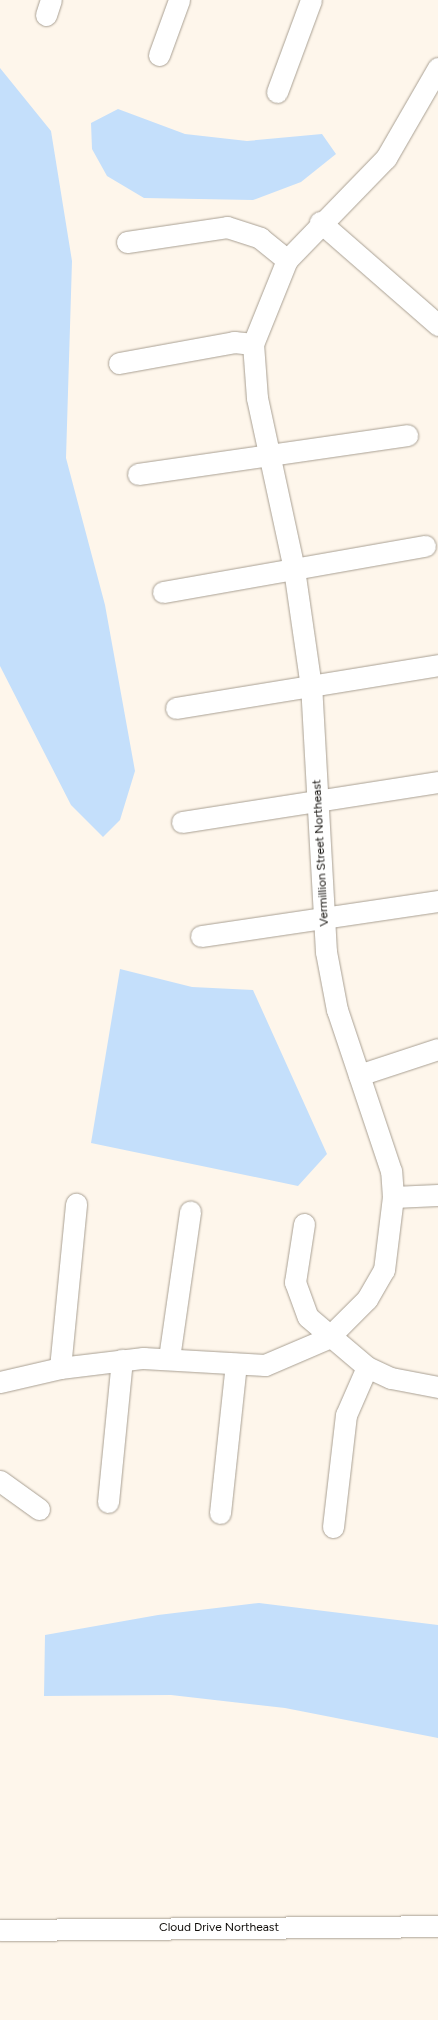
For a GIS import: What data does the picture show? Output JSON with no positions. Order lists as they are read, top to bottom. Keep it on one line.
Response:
{"streets":{"street":["Vermillion Street Northeast","Cloud Drive Northeast"]}}
